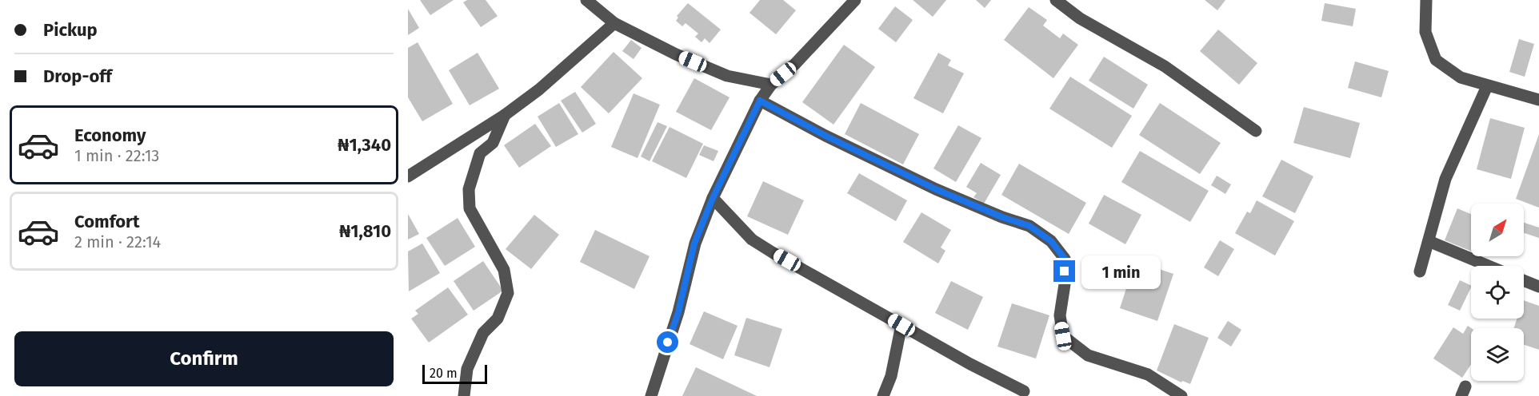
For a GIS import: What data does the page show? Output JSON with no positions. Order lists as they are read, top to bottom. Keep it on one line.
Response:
{"scale_bar":"20 m","north":"top right","page":{"banner":["Pickup","Drop-off"],"list":[{"name":"Economy","note":"1 min · 22:13","value":"₦1,340"},{"name":"Comfort","note":"2 min · 22:14","value":"₦1,810"}],"bubble":"1 min","buttons":"Confirm","scale":"20 m"}}
